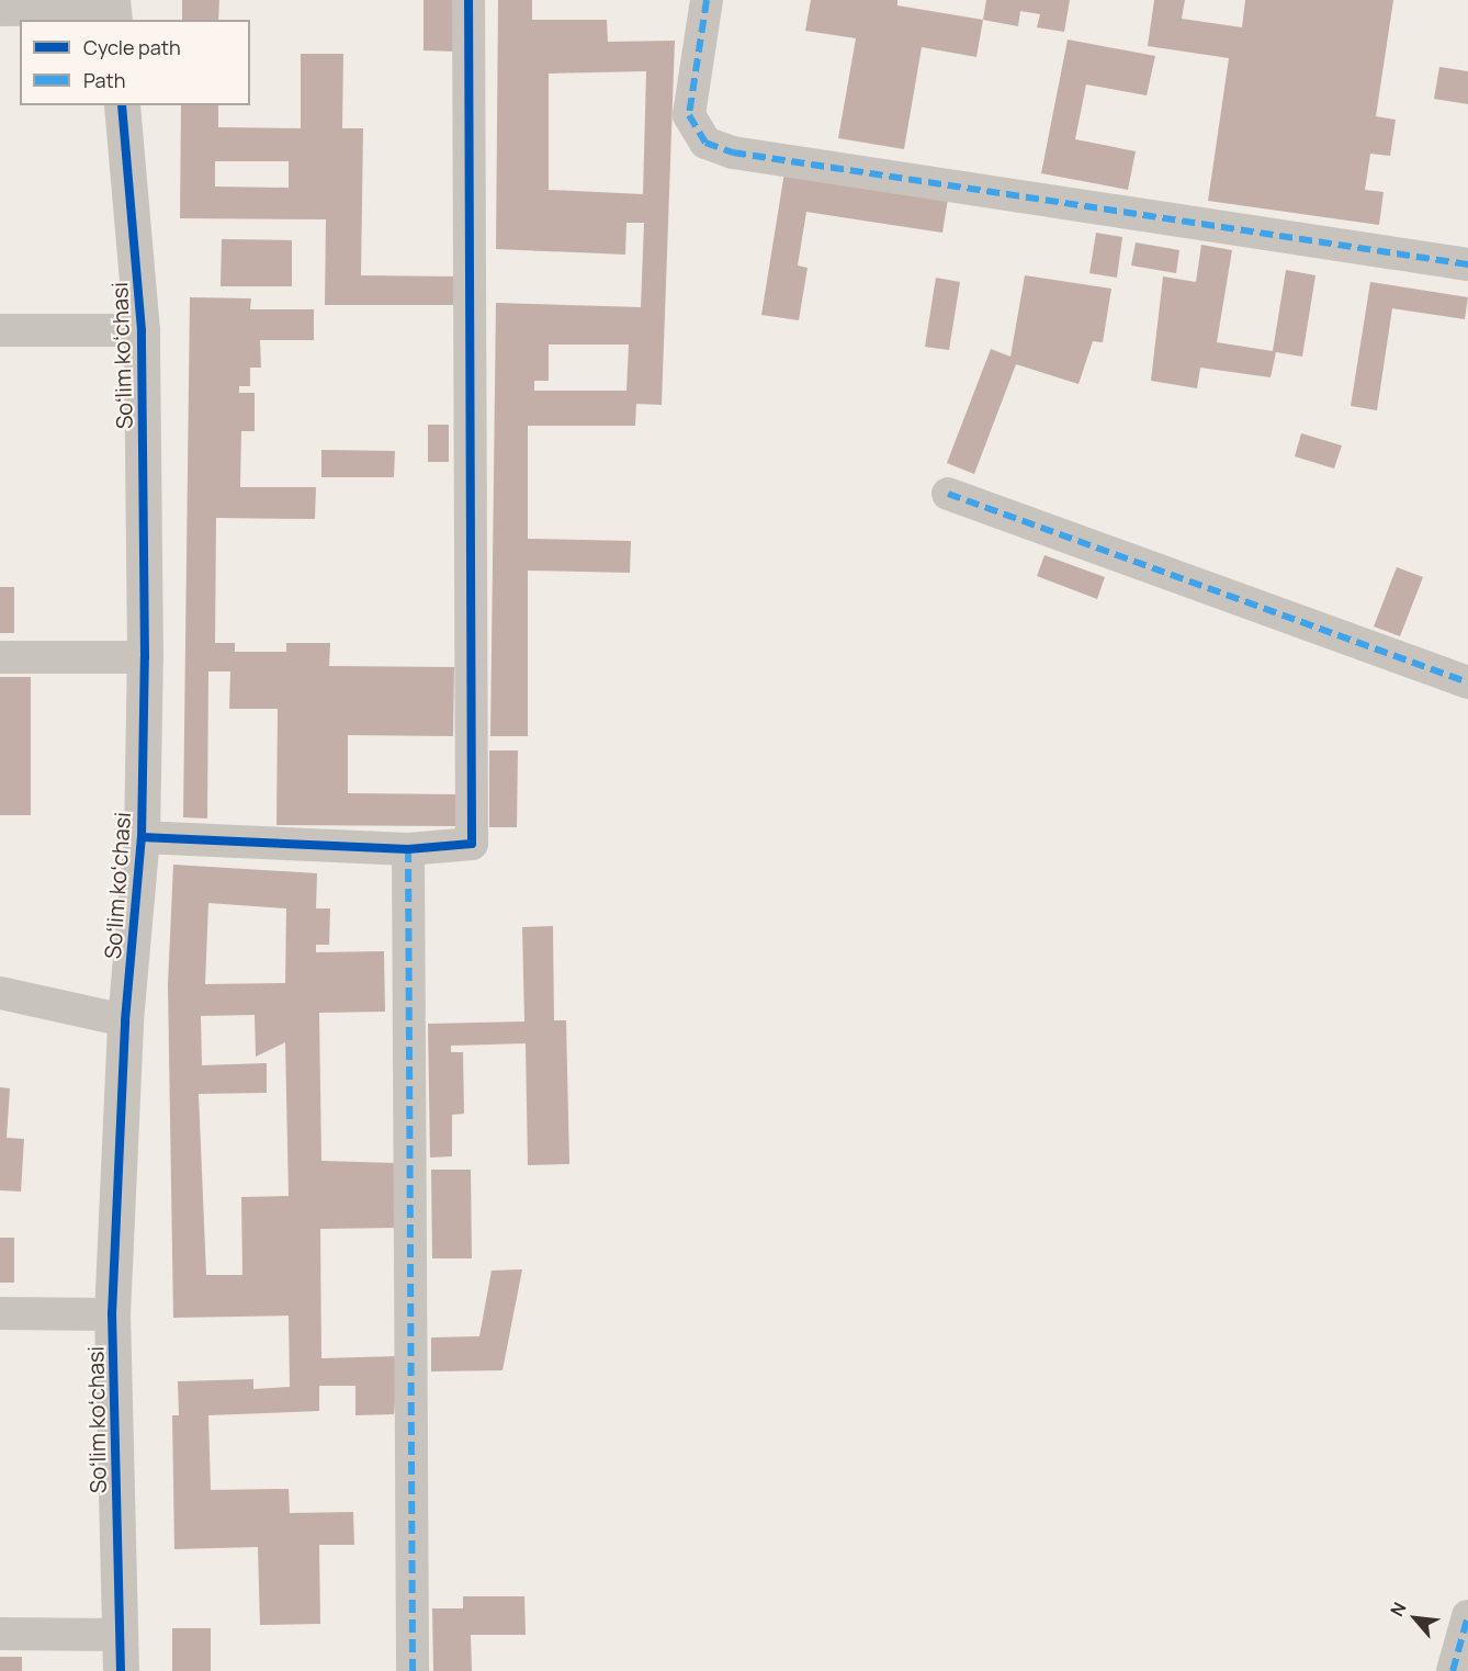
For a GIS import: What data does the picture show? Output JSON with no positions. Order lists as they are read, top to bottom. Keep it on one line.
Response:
{"streets":{"street":["Soʻlim koʻchasi"]},"legend":["Cycle path","Path"],"north":"top left"}
